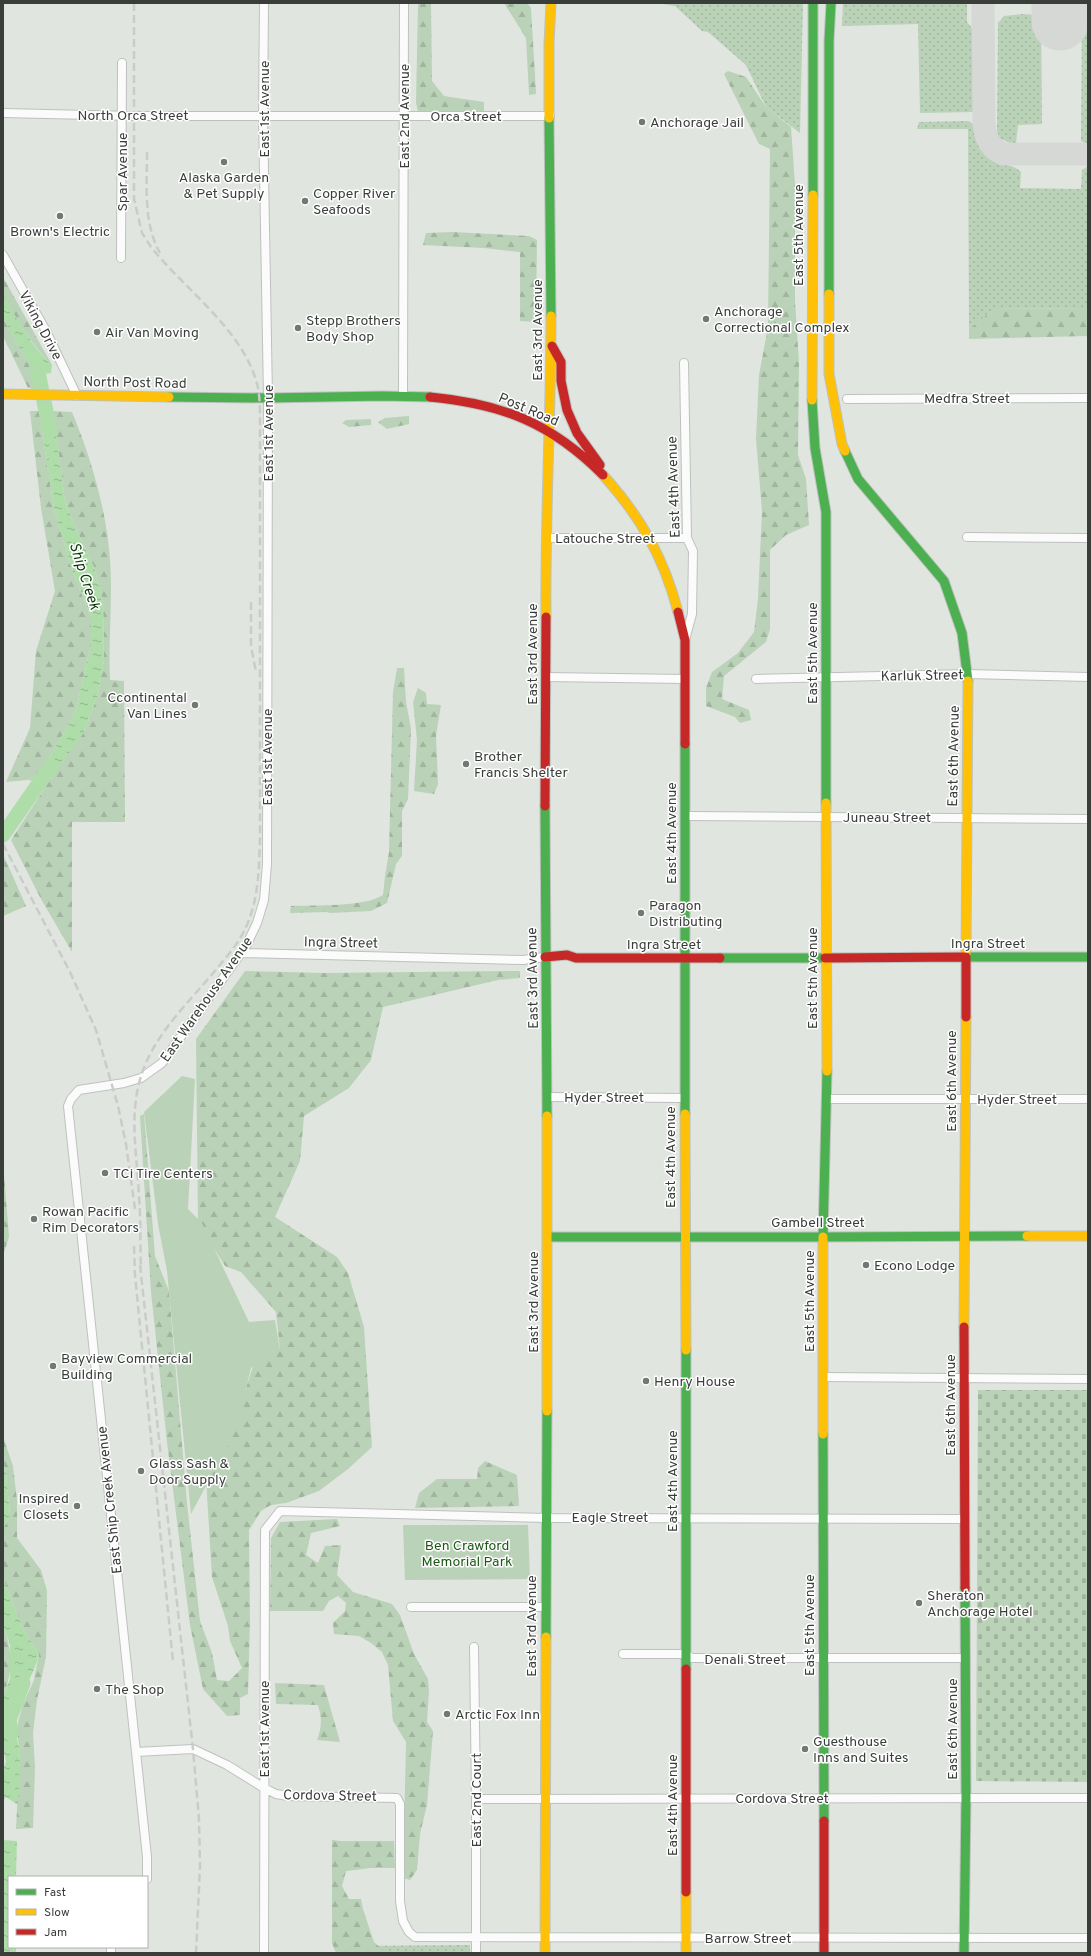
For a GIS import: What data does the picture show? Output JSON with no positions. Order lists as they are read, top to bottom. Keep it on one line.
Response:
{"streets":{"main road":["East 5th Avenue","East 3rd Avenue","North Post Road","Post Road","East 4th Avenue","East 6th Avenue","Ingra Street","Gambell Street"],"street":["East 1st Avenue","North Orca Street","East 2nd Avenue","Orca Street","Spar Avenue","Viking Drive","Medfra Street","Latouche Street","Karluk Street","Juneau Street","East Warehouse Avenue","Hyder Street","East Ship Creek Avenue","Eagle Street","Denali Street","Cordova Street","East 2nd Court","Barrow Street"]},"crossings":[["East 1st Avenue","North Orca Street"],["East 1st Avenue","Orca Street"],["East 1st Avenue","North Post Road"],["East 1st Avenue","Post Road"],["East 1st Avenue","East Warehouse Avenue"],["East 1st Avenue","Eagle Street"],["East 1st Avenue","Cordova Street"],["North Orca Street","Orca Street"],["North Orca Street","Spar Avenue"],["East 2nd Avenue","Orca Street"],["East 2nd Avenue","Post Road"],["Orca Street","East 3rd Avenue"],["East 5th Avenue","Karluk Street"],["East 5th Avenue","Juneau Street"],["East 5th Avenue","Ingra Street"],["East 5th Avenue","Hyder Street"],["East 5th Avenue","Gambell Street"],["East 5th Avenue","Eagle Street"],["East 5th Avenue","Denali Street"],["East 5th Avenue","Cordova Street"],["East 5th Avenue","Barrow Street"],["Viking Drive","North Post Road"],["East 3rd Avenue","Post Road"],["East 3rd Avenue","Latouche Street"],["East 3rd Avenue","Ingra Street"],["East 3rd Avenue","Hyder Street"],["East 3rd Avenue","Gambell Street"],["East 3rd Avenue","Eagle Street"],["East 3rd Avenue","Cordova Street"],["East 3rd Avenue","Barrow Street"],["North Post Road","Post Road"],["Post Road","East 4th Avenue"],["Post Road","Latouche Street"],["East 4th Avenue","Latouche Street"],["East 4th Avenue","Juneau Street"],["East 4th Avenue","Ingra Street"],["East 4th Avenue","Hyder Street"],["East 4th Avenue","Gambell Street"],["East 4th Avenue","Eagle Street"],["East 4th Avenue","Denali Street"],["East 4th Avenue","Cordova Street"],["East 4th Avenue","Barrow Street"],["Karluk Street","East 6th Avenue"],["East 6th Avenue","Juneau Street"],["East 6th Avenue","Ingra Street"],["East 6th Avenue","Hyder Street"],["East 6th Avenue","Gambell Street"],["East 6th Avenue","Eagle Street"],["East 6th Avenue","Denali Street"],["East 6th Avenue","Cordova Street"],["East 6th Avenue","Barrow Street"],["Ingra Street","East Warehouse Avenue"],["East Warehouse Avenue","East Ship Creek Avenue"],["East Ship Creek Avenue","Cordova Street"],["Cordova Street","East 2nd Court"],["Cordova Street","Barrow Street"],["East 2nd Court","Barrow Street"]],"water":["Ship Creek"],"parks":["Ben Crawford Memorial Park"],"places":["Anchorage Jail","Alaska Garden & Pet Supply","Copper River Seafoods","Brown's Electric","Anchorage Correctional Complex","Stepp Brothers Body Shop","Air Van Moving","Ccontinental Van Lines","Brother Francis Shelter","Paragon Distributing","TCi Tire Centers","Rowan Pacific Rim Decorators","Econo Lodge","Bayview Commercial Building","Henry House","Glass Sash & Door Supply","Inspired Closets","Sheraton Anchorage Hotel","The Shop","Arctic Fox Inn","Guesthouse Inns and Suites"],"legend":["Fast","Slow","Jam"]}
